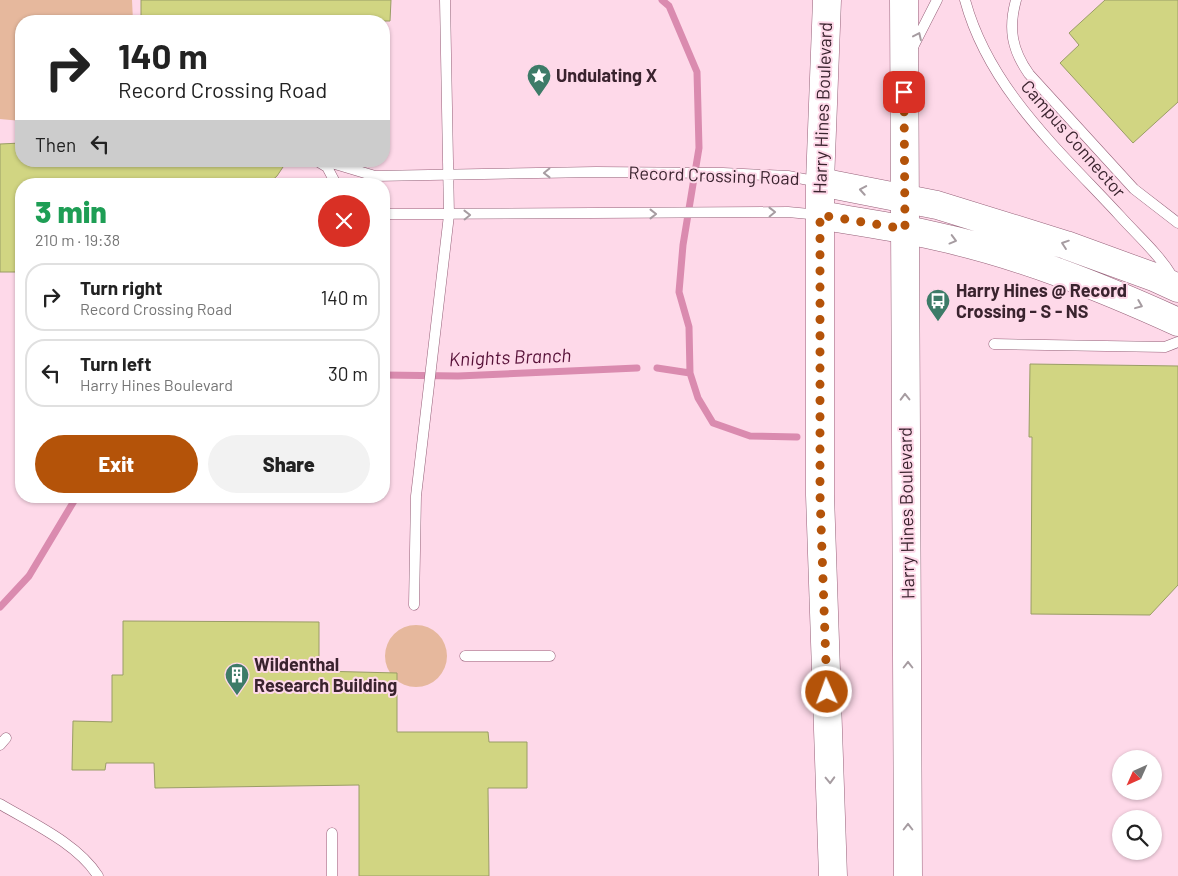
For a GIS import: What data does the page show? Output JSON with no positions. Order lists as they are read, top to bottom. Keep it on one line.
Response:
{"streets":{"main road":["Harry Hines Boulevard","Record Crossing Road"],"lane":["Campus Connector"]},"crossings":[["Harry Hines Boulevard","Record Crossing Road"],["Campus Connector","Record Crossing Road"]],"water":["Knights Branch"],"places":{"place":["Undulating X"],"bus stop":["Harry Hines @ Record Crossing - S - NS"],"building":["Wildenthal Research Building"]},"north":"bottom left","page":{"turn":["140 m","Record Crossing Road"],"then":"Then","heading":["3 min","210 m · 19:38"],"list":[{"name":"Turn right","note":"Record Crossing Road","value":"140 m"},{"name":"Turn left","note":"Harry Hines Boulevard","value":"30 m"}],"buttons":["Exit","Share"]}}
